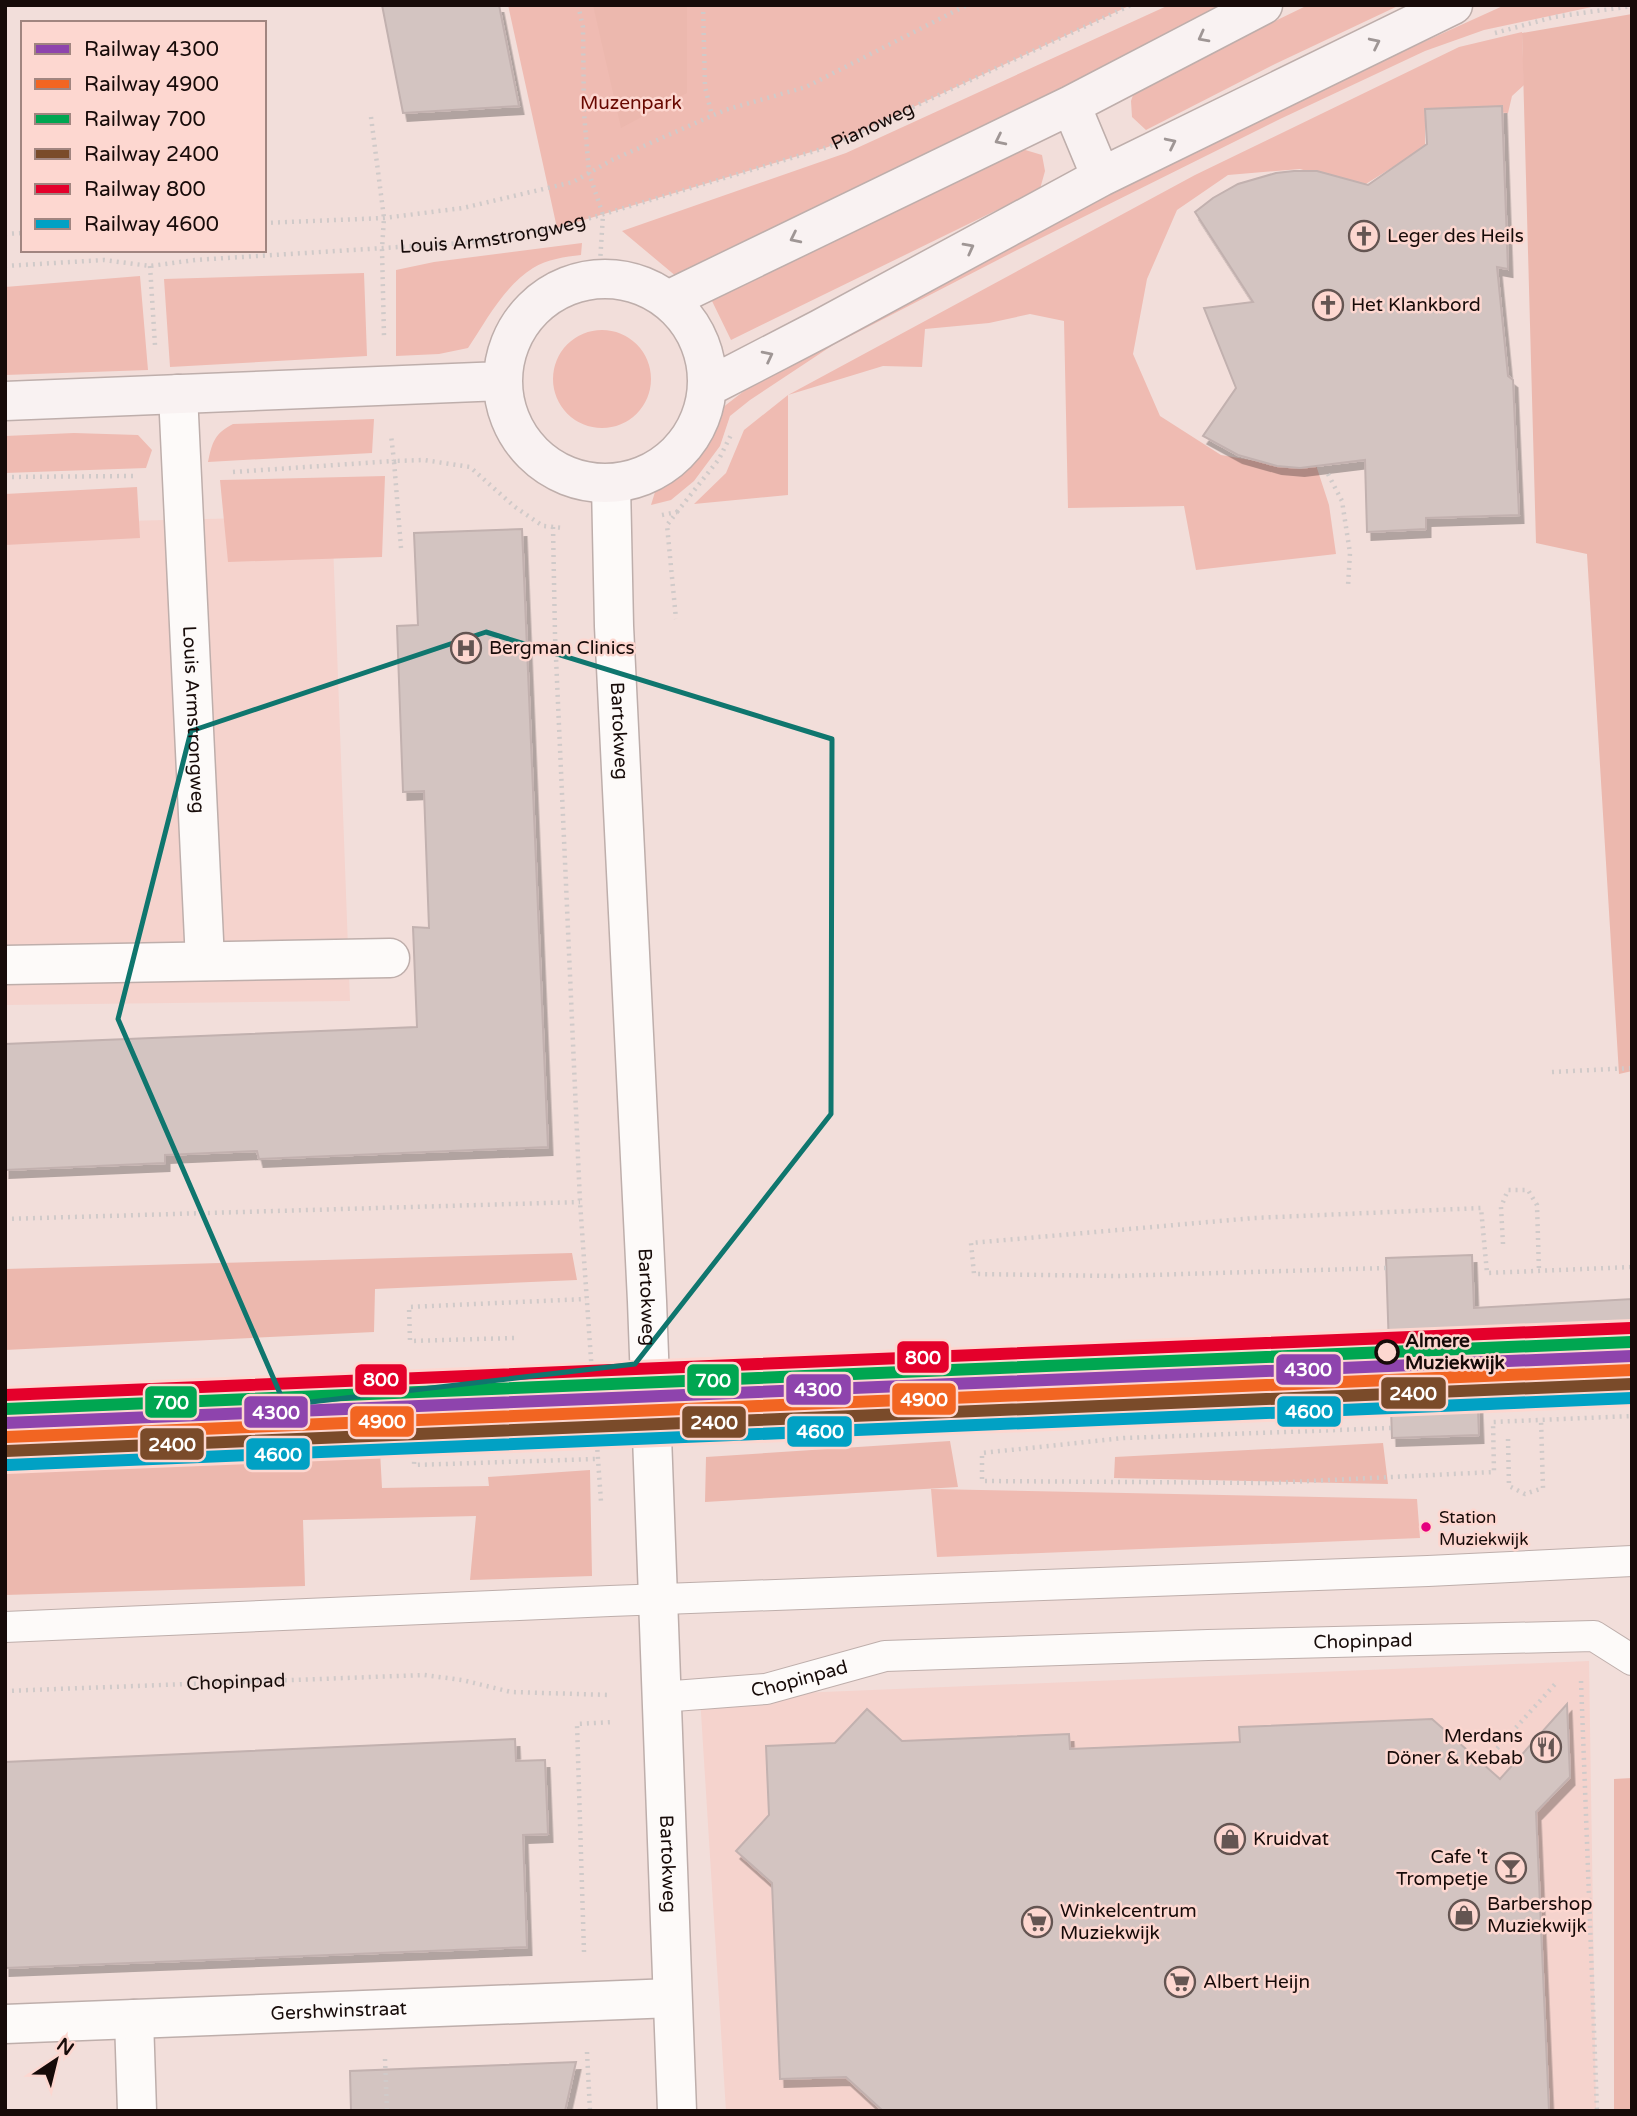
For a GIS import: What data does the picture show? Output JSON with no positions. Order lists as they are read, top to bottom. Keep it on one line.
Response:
{"streets":{"street":["Louis Armstrongweg","Bartokweg","Gershwinstraat"],"lane":["Chopinpad"],"path":["Pianoweg"]},"crossings":[["Pianoweg","Louis Armstrongweg"],["Bartokweg","Chopinpad"],["Bartokweg","Gershwinstraat"]],"parks":["Muzenpark"],"places":{"church":["Leger des Heils","Het Klankbord"],"hospital":["Bergman Clinics"],"other":["Almere Muziekwijk","Station Muziekwijk"],"restaurant":["Merdans Döner & Kebab"],"shop":["Kruidvat","Barbershop Muziekwijk"],"bar":["Cafe 't Trompetje"],"supermarket":["Winkelcentrum Muziekwijk","Albert Heijn"]},"lines":["rail line 800","rail line 700","rail line 4300","rail line 4900","rail line 2400","rail line 4600"],"legend":["Railway 4300","Railway 4900","Railway 700","Railway 2400","Railway 800","Railway 4600"],"north":"top right"}
